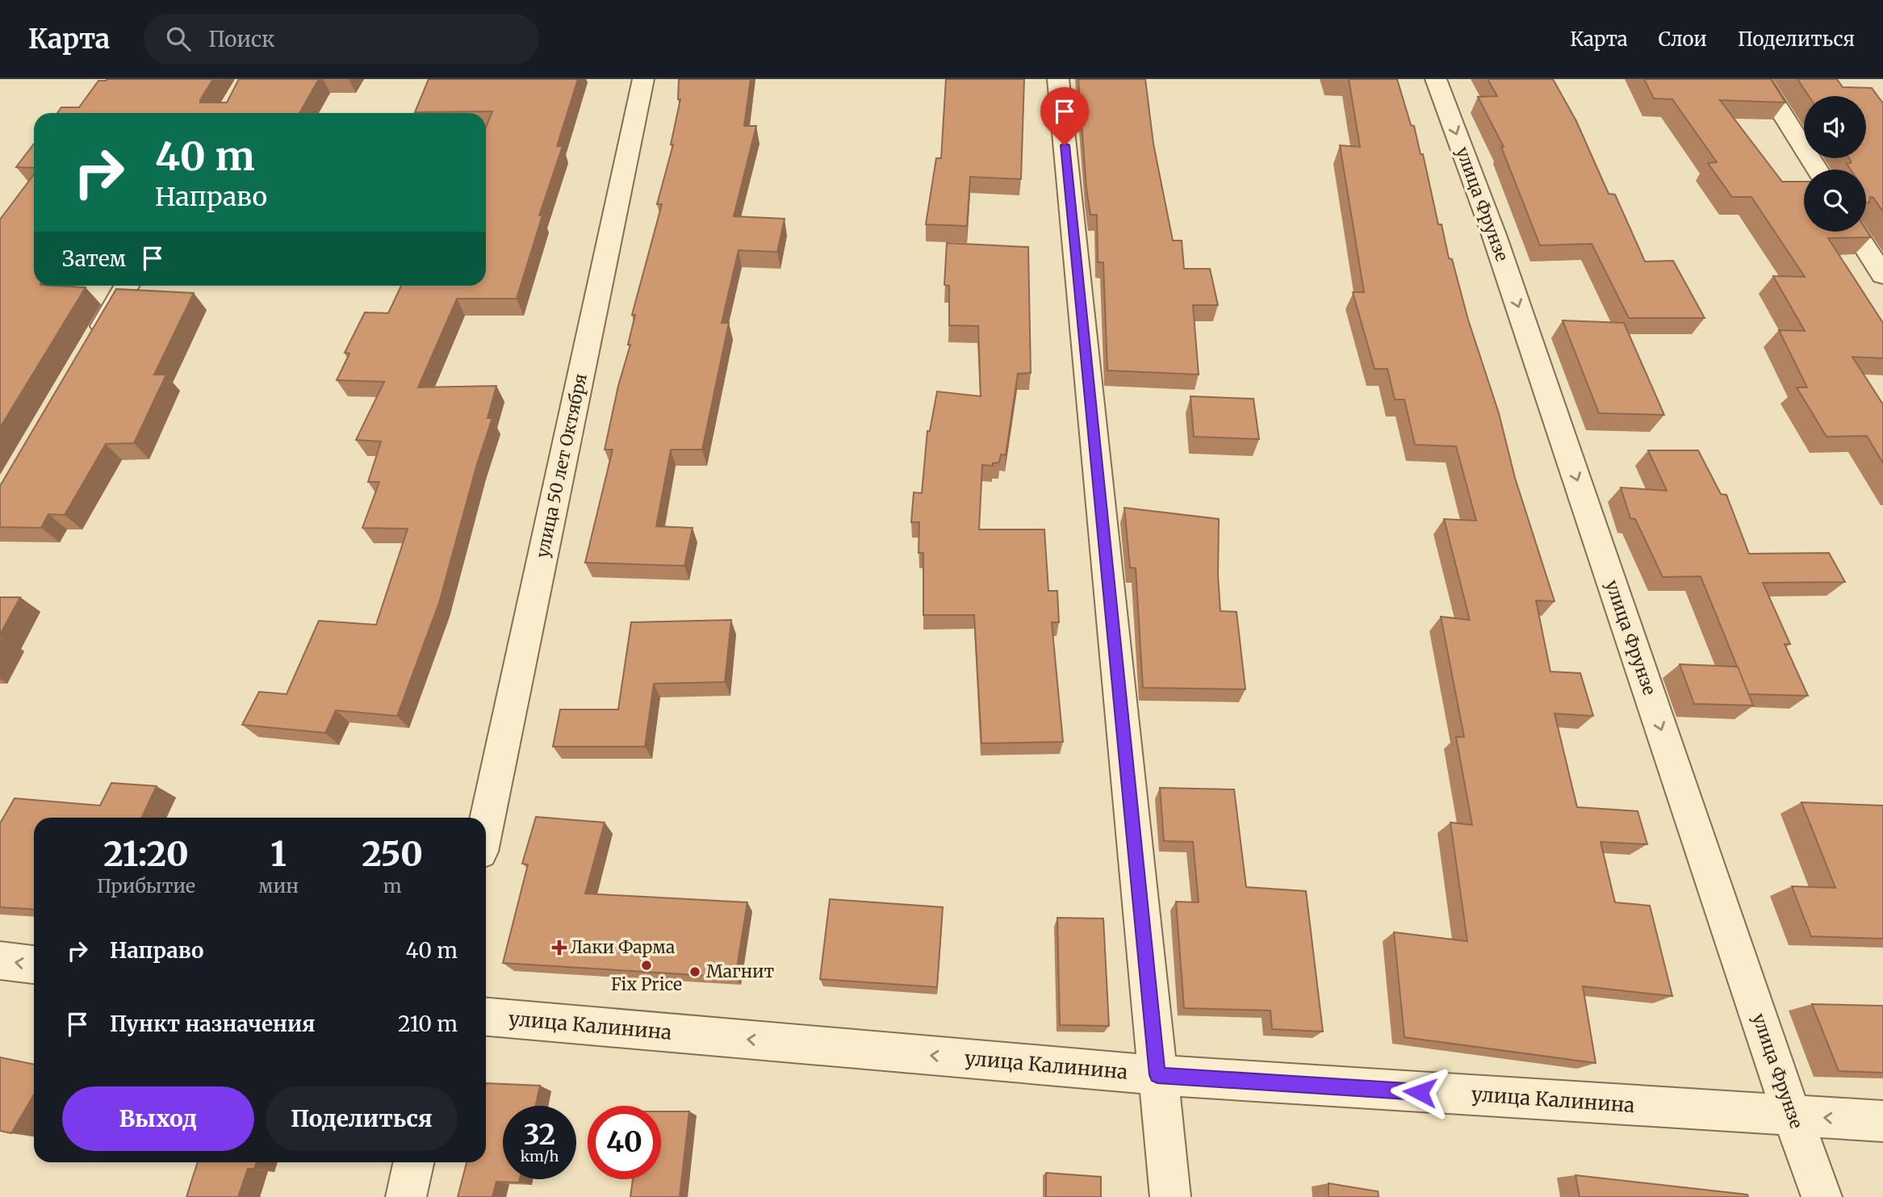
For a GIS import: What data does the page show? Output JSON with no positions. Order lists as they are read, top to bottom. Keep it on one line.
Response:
{"streets":{"street":["улица Фрунзе","улица 50 лет Октября","улица Калинина"]},"crossings":[["улица Фрунзе","улица Калинина"]],"one_way":["улица Фрунзе","улица Калинина"],"places":{"health":["Лаки Фарма"],"other":["Fix Price","Магнит"]},"page":{"header":"Карта","search":"Поиск","nav":["Карта","Слои","Поделиться"],"turn":["40 m","Направо"],"then":"Затем","eta":["21:20","Прибытие","1","мин","250","m"],"list":[{"name":"Направо","value":"40 m"},{"name":"Пункт назначения","value":"210 m"}],"buttons":["Выход","Поделиться"],"speed":"32 km/h","limit":"40"}}
